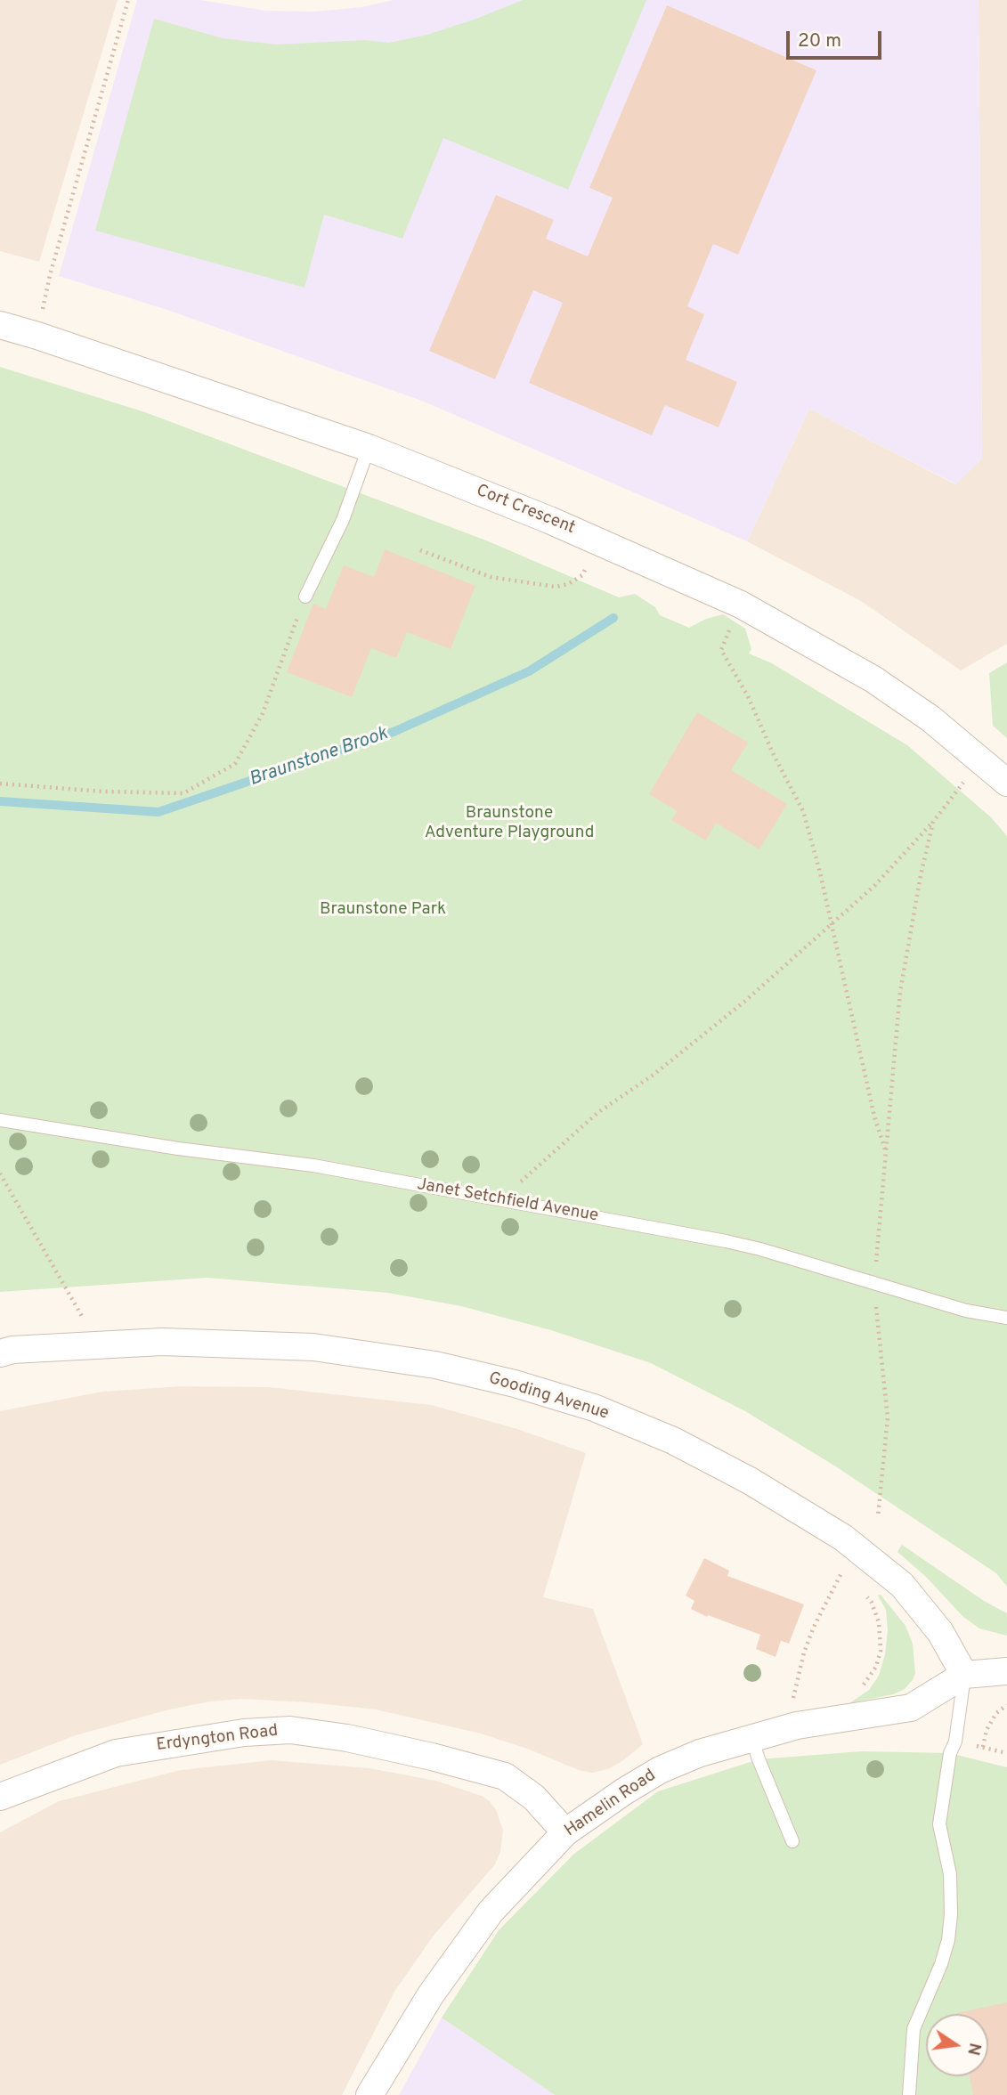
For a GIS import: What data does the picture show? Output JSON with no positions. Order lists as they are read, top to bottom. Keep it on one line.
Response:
{"streets":{"street":["Cort Crescent","Gooding Avenue","Erdyngton Road","Hamelin Road"],"lane":["Janet Setchfield Avenue"]},"crossings":[["Gooding Avenue","Hamelin Road"],["Erdyngton Road","Hamelin Road"]],"water":["Braunstone Brook"],"parks":["Braunstone Adventure Playground","Braunstone Park"],"scale_bar":"20 m","north":"right"}
